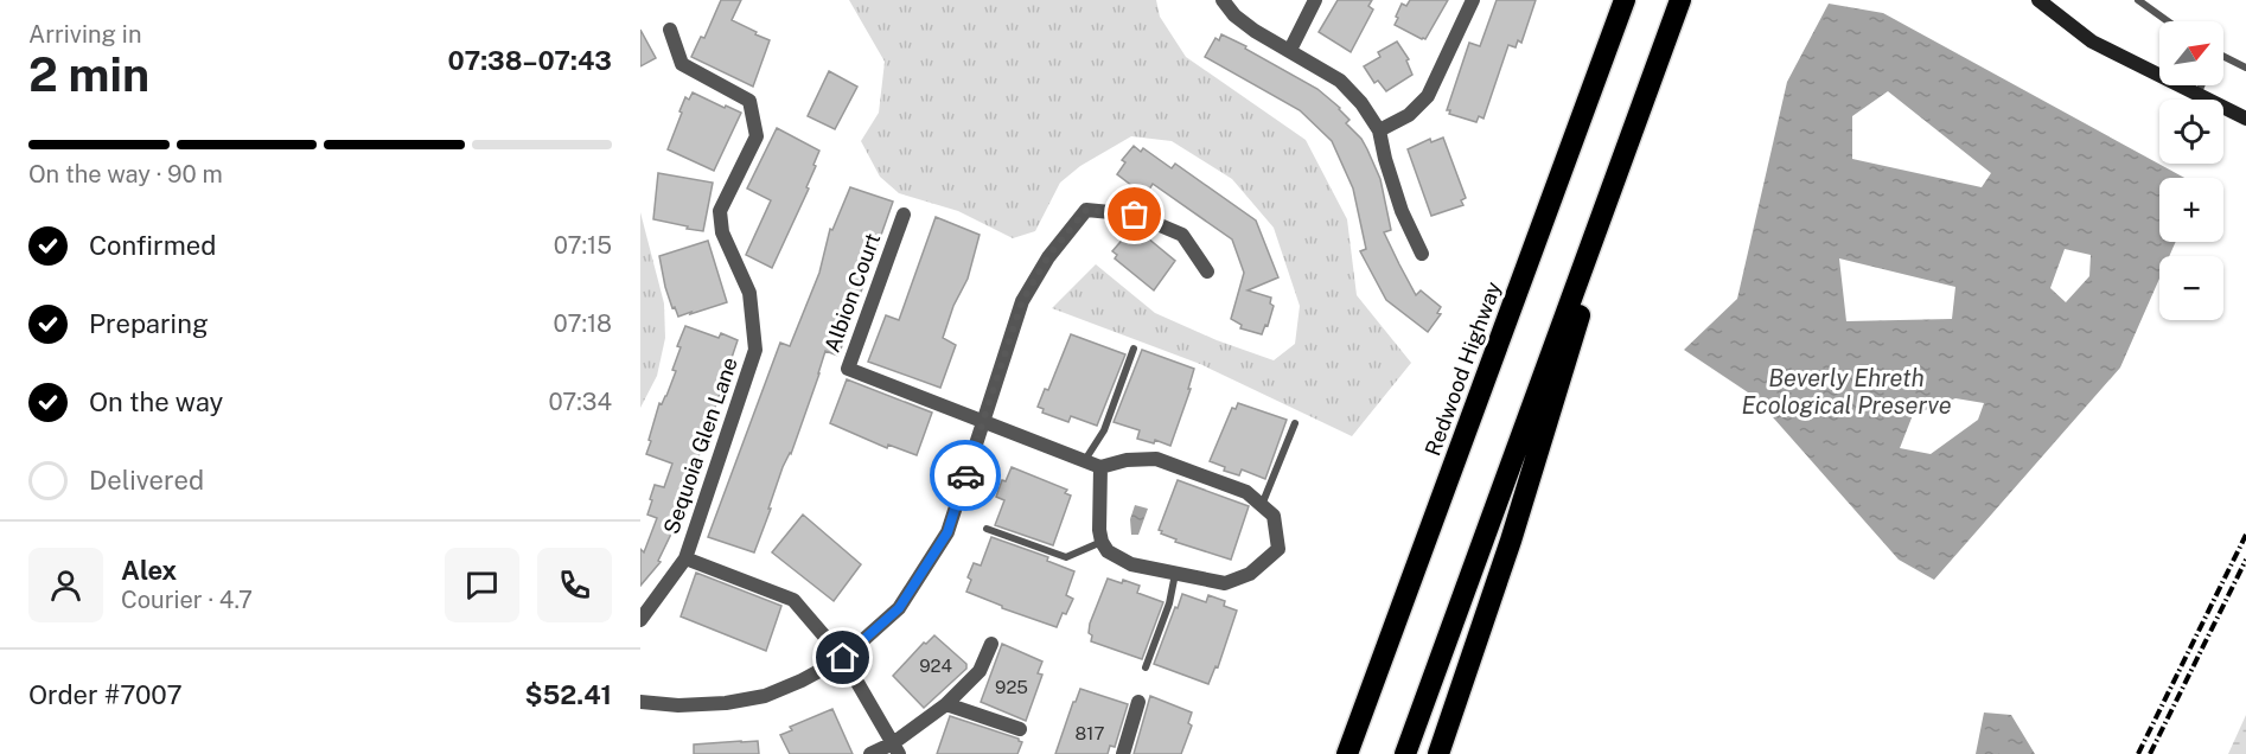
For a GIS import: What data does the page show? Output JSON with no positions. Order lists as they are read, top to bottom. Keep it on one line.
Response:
{"streets":{"highway":["Redwood Highway"],"street":["Albion Court","Sequoia Glen Lane"]},"water":["Beverly Ehreth Ecological Preserve"],"house_numbers":["924","925","817"],"north":"top right","page":{"heading":["2 min","Arriving in","07:38–07:43"],"panel":["Alex","Courier · 4.7","Order #7007","$52.41"],"map_buttons":["+","−"],"bar":"On the way · 90 m","list":[["Confirmed","07:15"],["Preparing","07:18"],["On the way","07:34"],"Delivered"]}}
